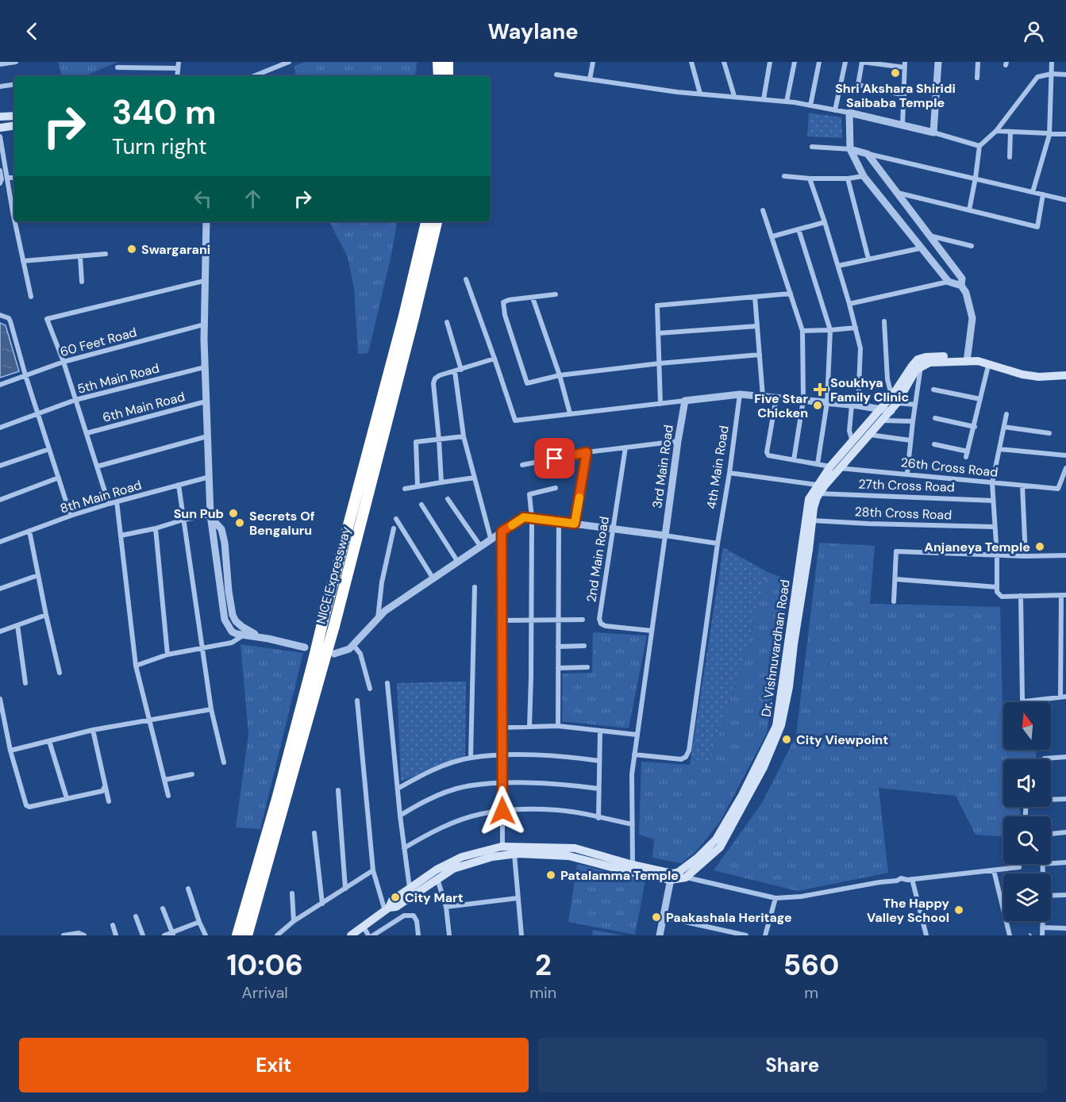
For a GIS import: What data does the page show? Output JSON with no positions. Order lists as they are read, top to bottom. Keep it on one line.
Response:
{"streets":{"highway":["NICE Expressway"],"main road":["Dr. Vishnuvardhan Road"],"street":["60 Feet Road","5th Main Road","6th Main Road","3rd Main Road","4th Main Road","26th Cross Road","27th Cross Road","8th Main Road","28th Cross Road","2nd Main Road"]},"crossings":[["4th Main Road","27th Cross Road"],["26th Cross Road","Dr. Vishnuvardhan Road"],["27th Cross Road","Dr. Vishnuvardhan Road"],["28th Cross Road","Dr. Vishnuvardhan Road"]],"places":{"other":["Shri Akshara Shiridi Saibaba Temple","Swargarani","Five Star Chicken","Sun Pub","Secrets Of Bengaluru","Anjaneya Temple","City Viewpoint","Patalamma Temple","City Mart","The Happy Valley School","Paakashala Heritage"],"health":["Soukhya Family Clinic"]},"north":"top","page":{"header":"Waylane","turn":["340 m","Turn right"],"eta":["10:06","Arrival","2","min","560","m"],"buttons":["Exit","Share"]}}
